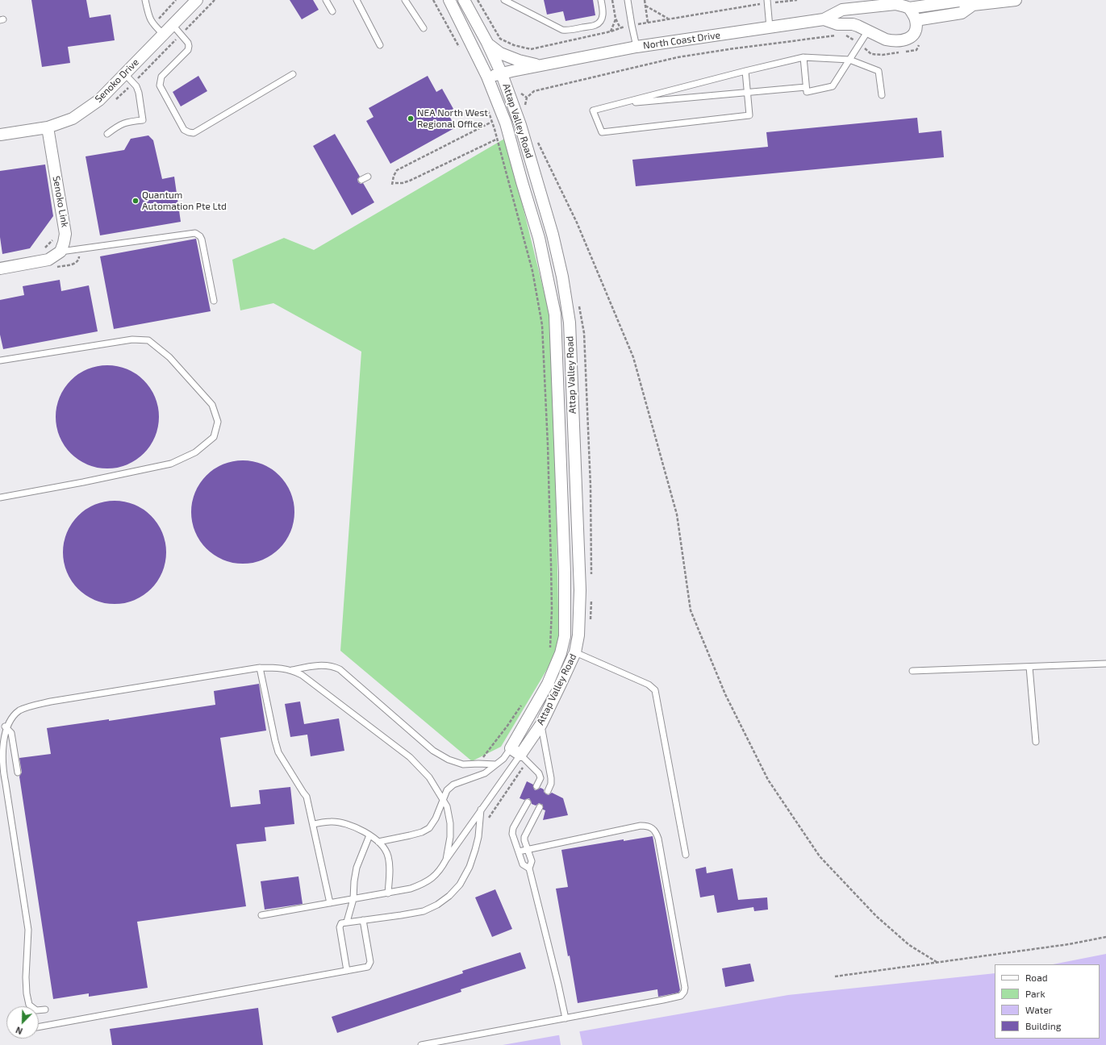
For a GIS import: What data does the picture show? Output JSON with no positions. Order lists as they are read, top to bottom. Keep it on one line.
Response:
{"streets":{"street":["North Coast Drive","Senoko Drive","Attap Valley Road","Senoko Link"]},"crossings":[["North Coast Drive","Attap Valley Road"],["Senoko Drive","Senoko Link"]],"places":["NEA North West Regional Office","Quantum Automation Pte Ltd"],"legend":["Road","Park","Water","Building"],"north":"bottom left"}
